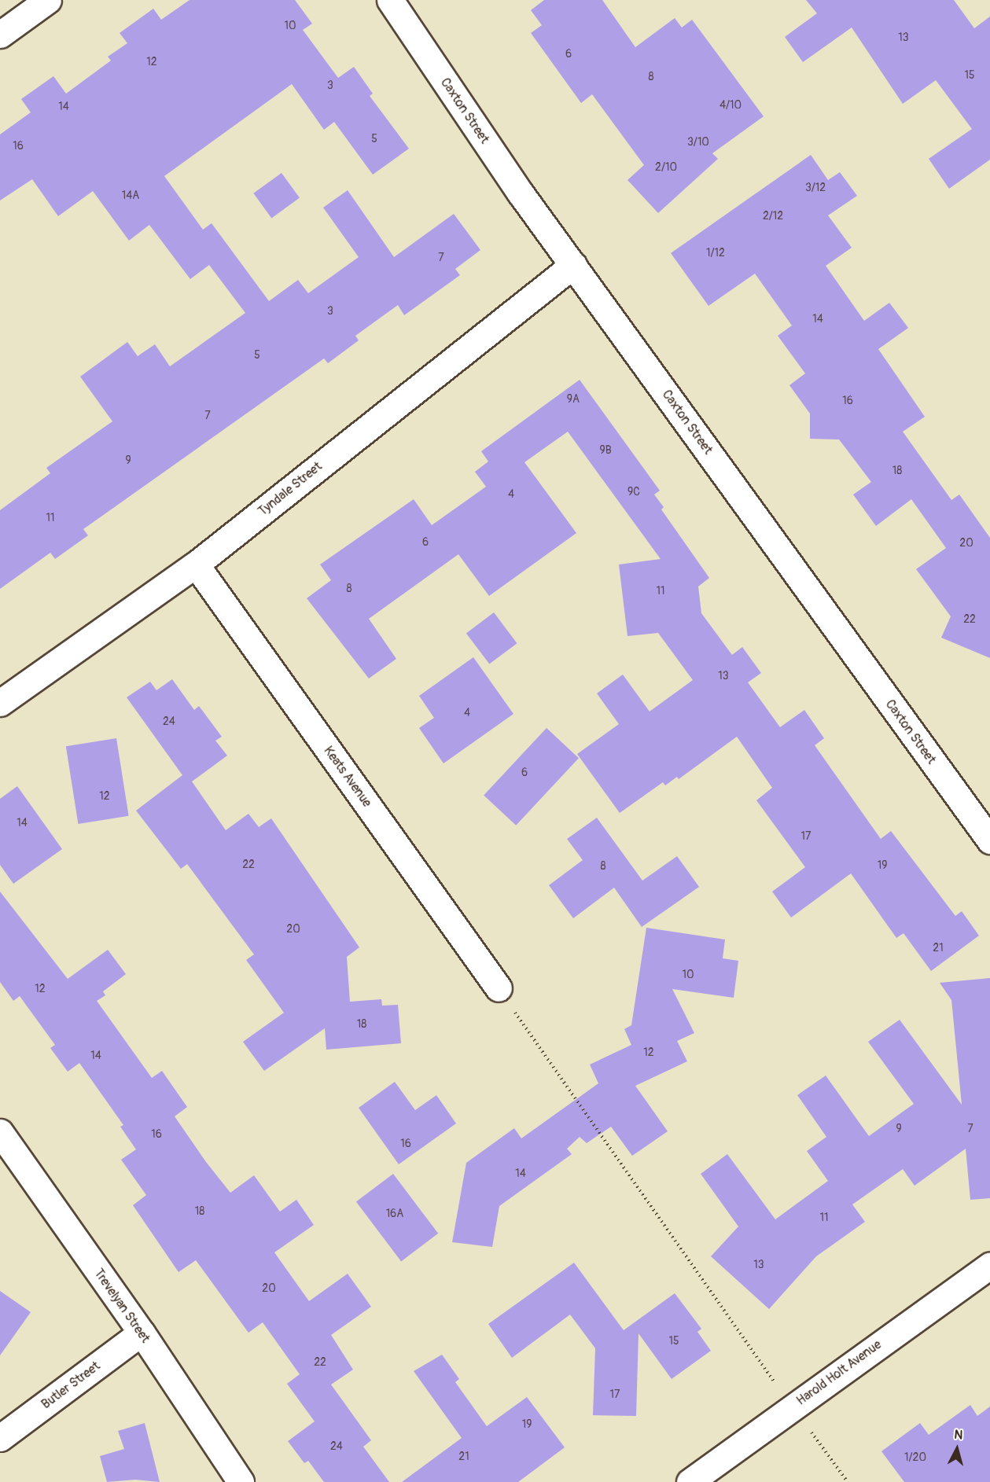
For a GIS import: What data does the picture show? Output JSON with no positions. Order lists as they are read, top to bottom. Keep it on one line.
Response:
{"streets":{"street":["Caxton Street","Tyndale Street","Keats Avenue","Trevelyan Street","Harold Holt Avenue","Butler Street"]},"crossings":[["Caxton Street","Tyndale Street"],["Tyndale Street","Keats Avenue"],["Trevelyan Street","Butler Street"]],"house_numbers":["10","13","6","12","15","8","3","4/10","14","5","3/10","16","2/10","3/12","14A","2/12","1/12","7","3","14","5","9A","16","7","9B","9","18","9C","4","11","6","20","8","11","22","13","4","24","6","12","14","17","22","19","8","20","21","10","12","18","12","14","9","7","16","16","14","18","16A","11","13","20","15","22","17","19","24","21","1/20"],"north":"top"}
